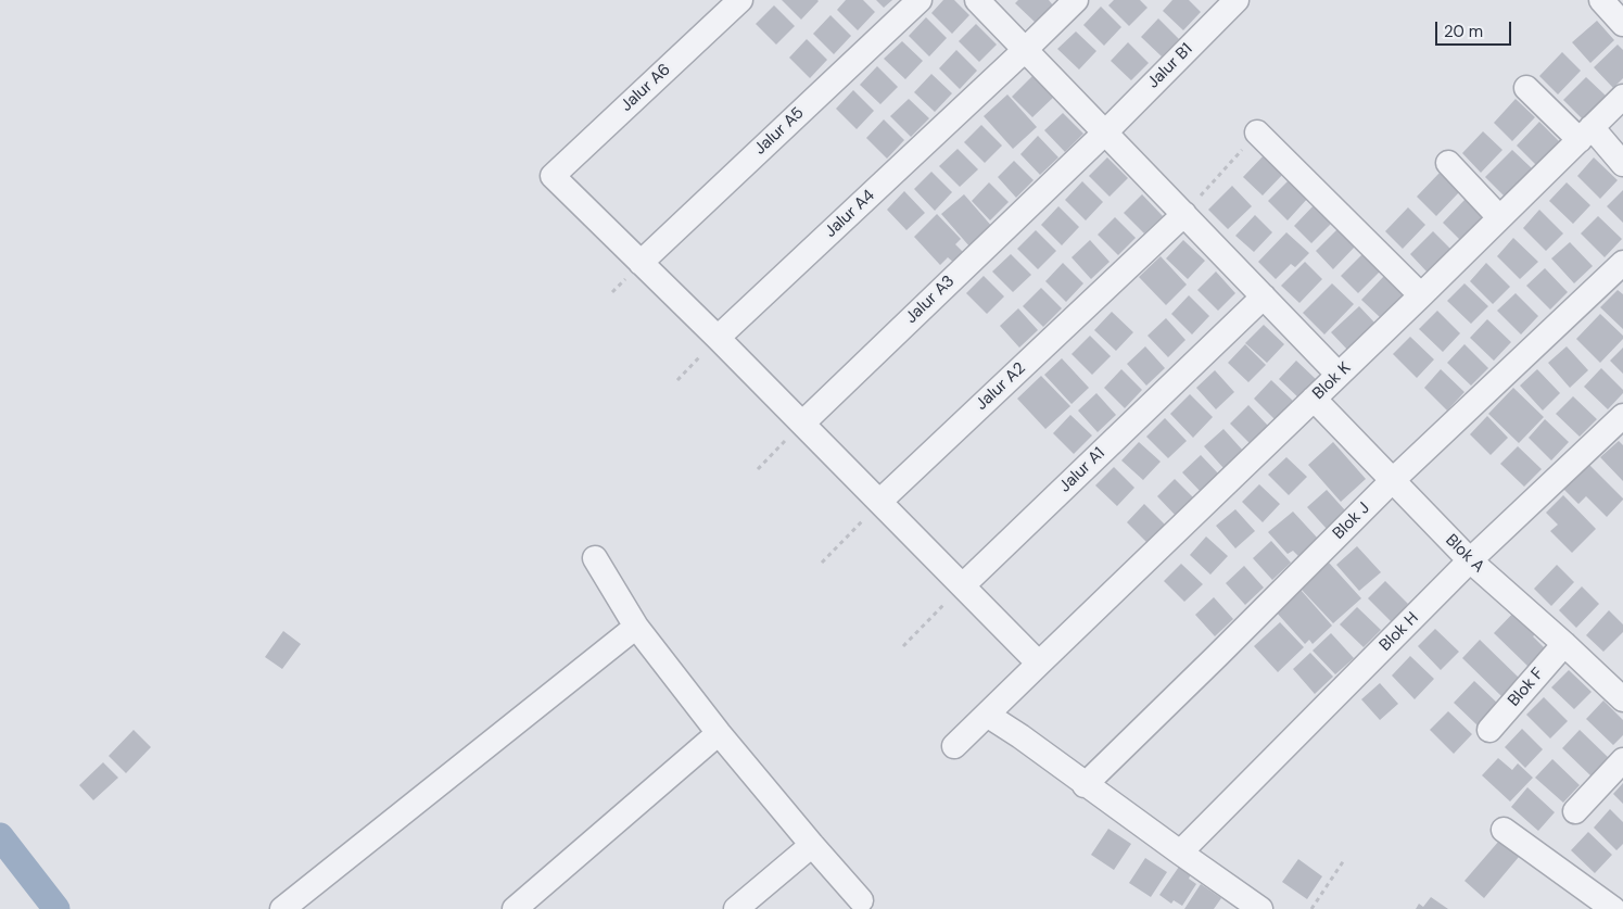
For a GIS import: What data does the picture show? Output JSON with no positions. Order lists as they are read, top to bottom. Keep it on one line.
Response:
{"streets":{"street":["Jalur B1","Jalur A6","Jalur A5","Jalur A4","Jalur A3","Blok K","Jalur A2","Jalur A1","Blok J","Blok A","Blok H","Blok F"]},"crossings":[["Jalur B1","Jalur A3"],["Jalur A6","Jalur A5"],["Blok K","Blok A"],["Blok J","Blok A"],["Blok A","Blok H"],["Blok A","Blok F"]],"scale_bar":"20 m"}
